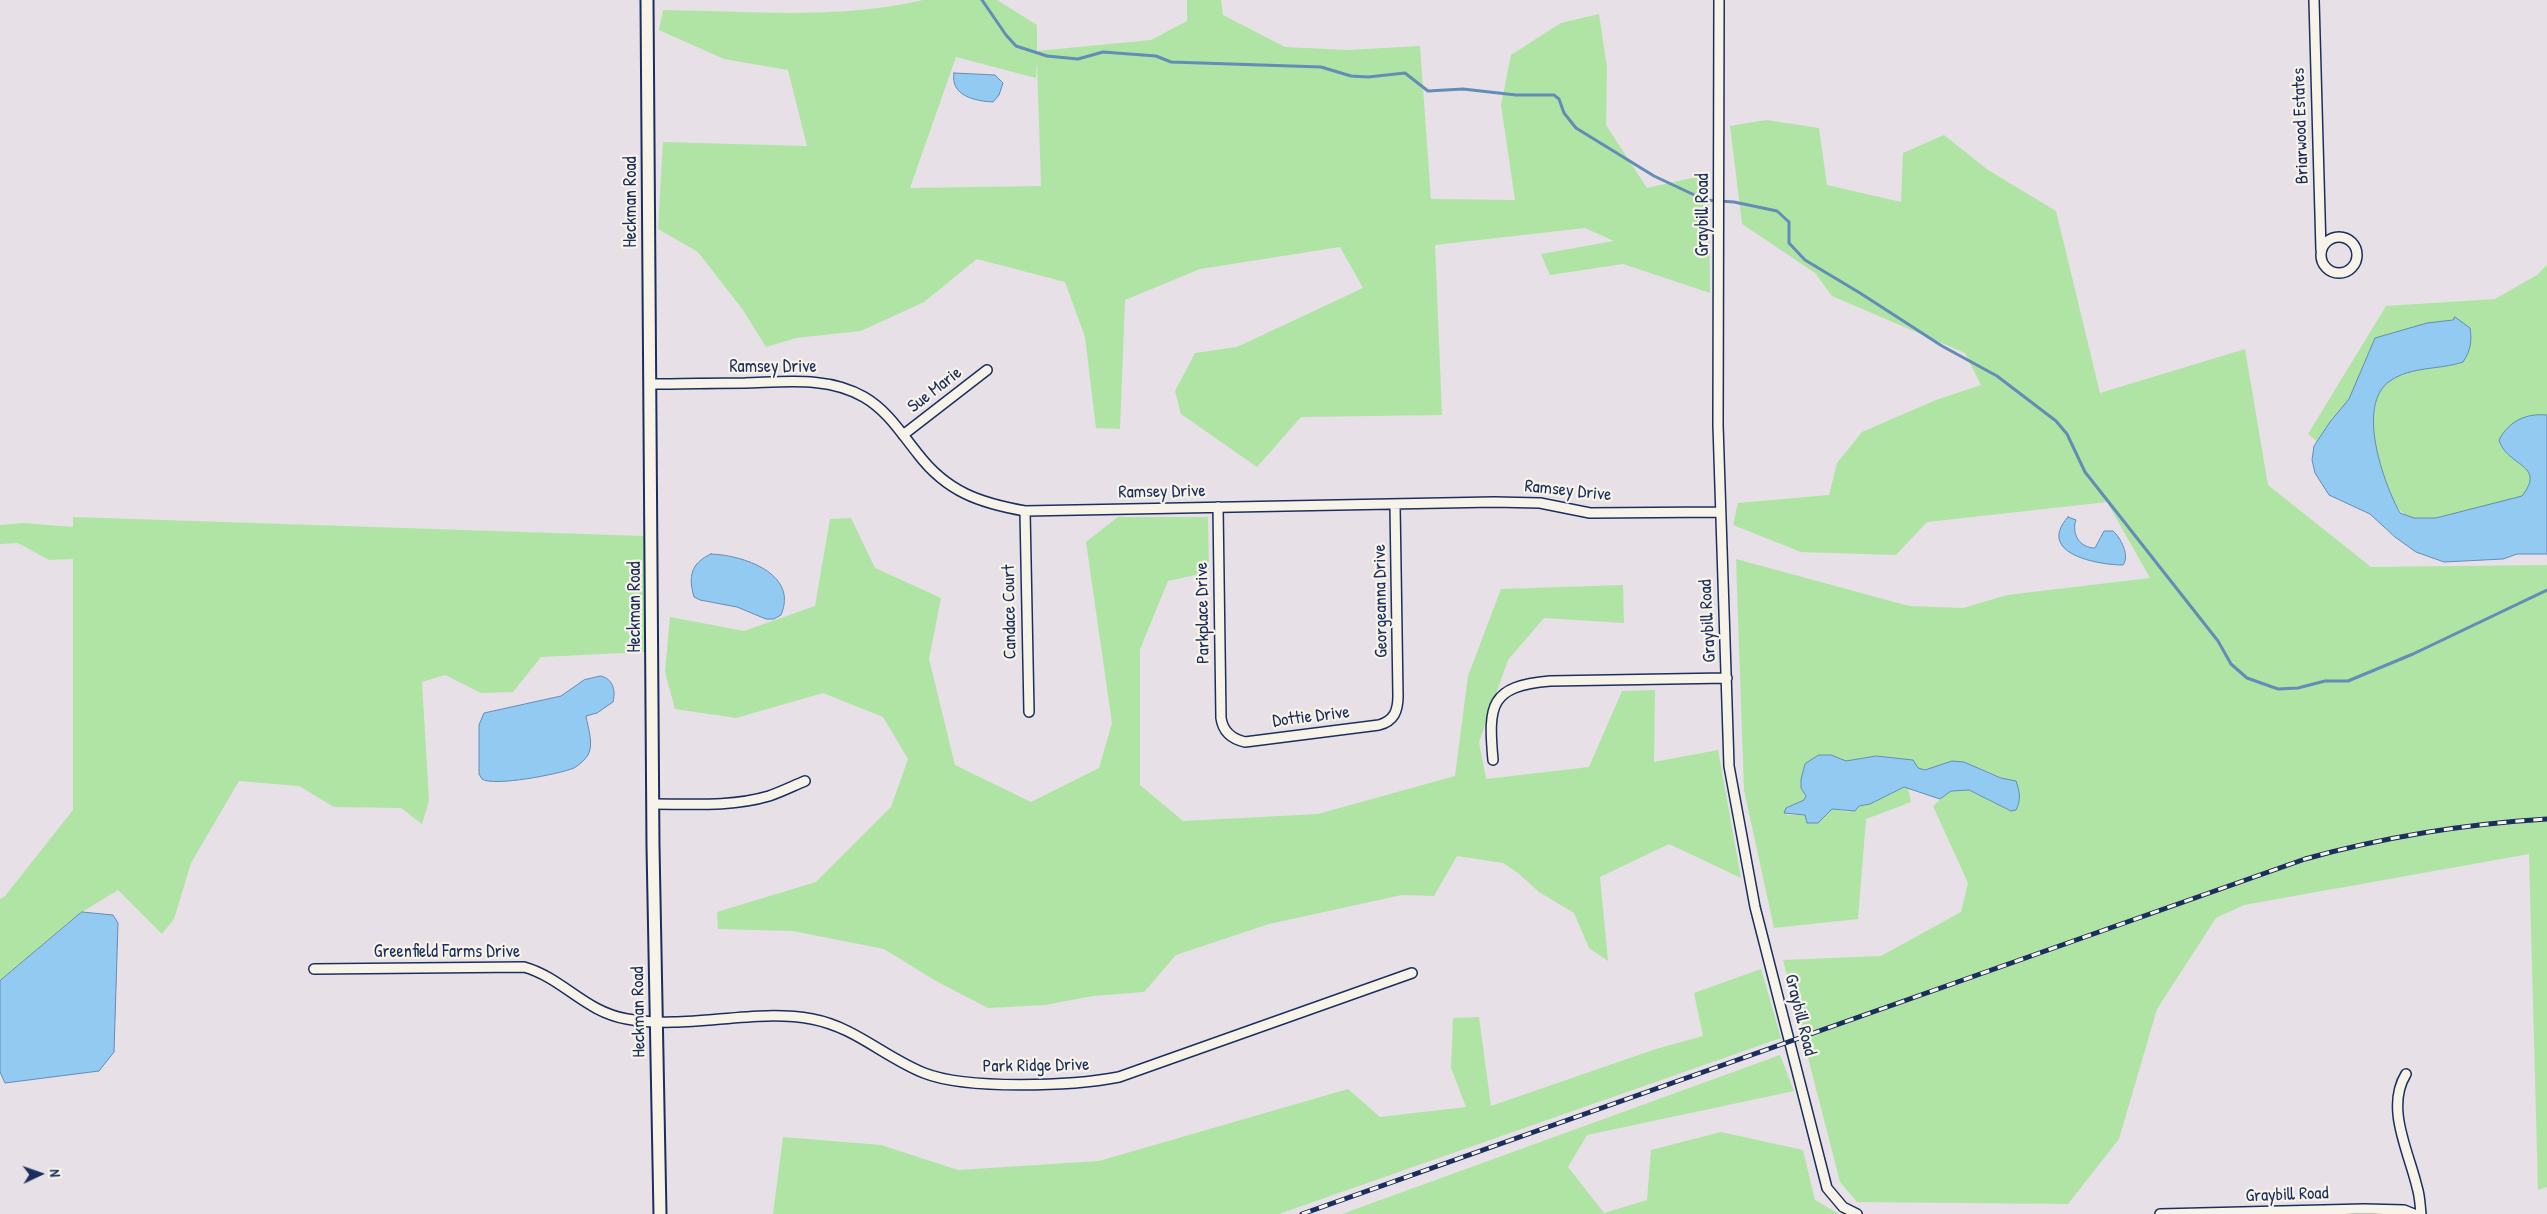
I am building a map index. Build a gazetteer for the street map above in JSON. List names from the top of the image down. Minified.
{"streets":{"street":["Briarwood Estates","Heckman Road","Graybill Road","Ramsey Drive","Sue Marie","Georgeanna Drive","Candace Court","Parkplace Drive","Dottie Drive","Greenfield Farms Drive","Park Ridge Drive"]},"crossings":[["Heckman Road","Ramsey Drive"],["Heckman Road","Greenfield Farms Drive"],["Heckman Road","Park Ridge Drive"],["Graybill Road","Ramsey Drive"],["Ramsey Drive","Sue Marie"],["Ramsey Drive","Georgeanna Drive"],["Ramsey Drive","Candace Court"],["Ramsey Drive","Parkplace Drive"],["Georgeanna Drive","Dottie Drive"],["Parkplace Drive","Dottie Drive"],["Greenfield Farms Drive","Park Ridge Drive"]],"north":"right"}
